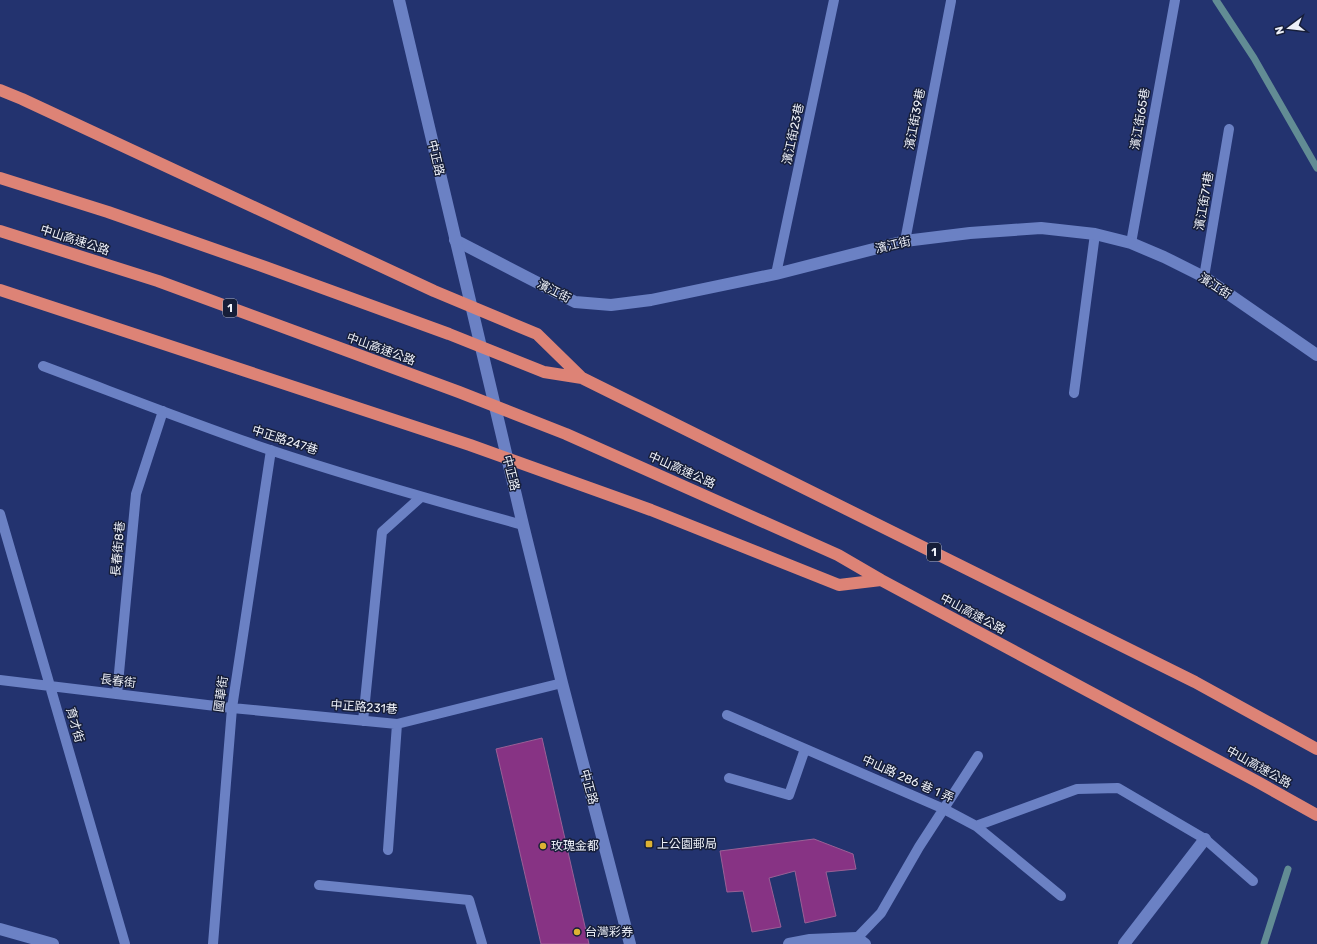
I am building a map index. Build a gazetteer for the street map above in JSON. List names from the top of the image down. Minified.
{"streets":{"highway":["中山高速公路","1"],"street":["中正路","濱江街"],"lane":["濱江街39巷","濱江街65巷","濱江街23巷","濱江街71巷","中正路247巷","長春街8巷","長春街","國華街","中正路231巷","育才街","中山路 286 巷 1 弄"]},"crossings":[["濱江街39巷","濱江街"],["濱江街65巷","濱江街"],["濱江街23巷","濱江街"],["中正路","濱江街"],["中正路","中正路247巷"],["中正路","中正路231巷"],["濱江街71巷","濱江街"],["中正路247巷","長春街8巷"],["中正路247巷","國華街"],["長春街8巷","長春街"],["長春街","國華街"],["長春街","中正路231巷"],["長春街","育才街"],["國華街","中正路231巷"]],"places":{"transit":["上公園郵局"],"other":["玫瑰金都","台灣彩券"]},"north":"left"}
